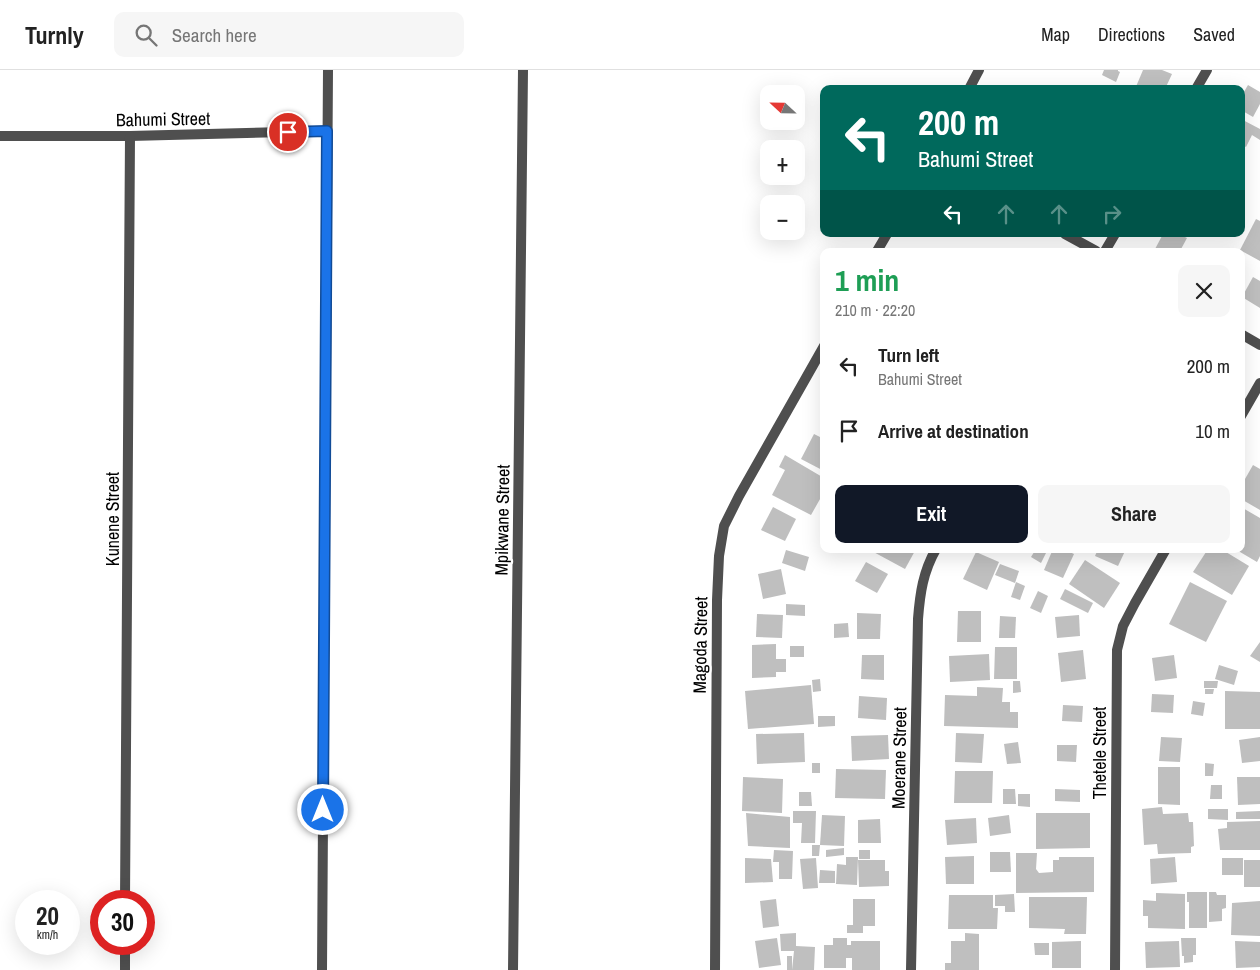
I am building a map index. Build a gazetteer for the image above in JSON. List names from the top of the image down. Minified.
{"streets":{"street":["Bahumi Street","Kunene Street","Mpikwane Street","Magoda Street","Thetele Street","Moerane Street"]},"crossings":[["Bahumi Street","Kunene Street"]],"north":"left","page":{"header":"Turnly","search":"Search here","nav":["Map","Directions","Saved"],"map_buttons":["+","−"],"turn":["200 m","Bahumi Street"],"heading":["1 min","210 m · 22:20"],"list":[{"name":"Turn left","note":"Bahumi Street","value":"200 m"},{"name":"Arrive at destination","value":"10 m"}],"buttons":["Exit","Share"],"speed":"20 km/h","limit":"30"}}
